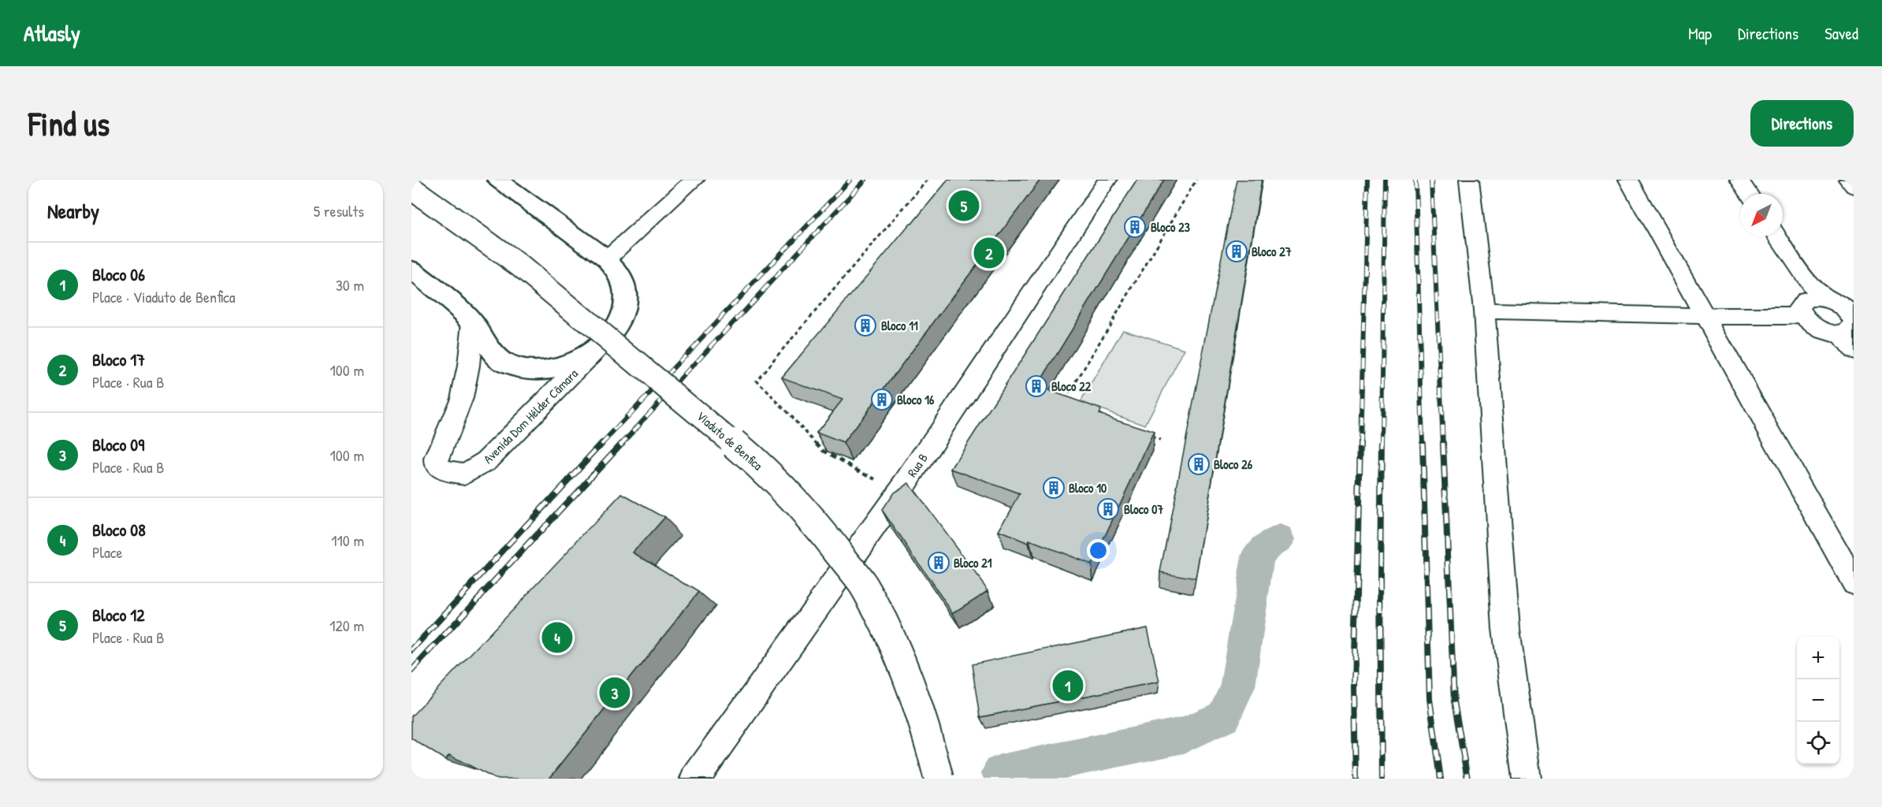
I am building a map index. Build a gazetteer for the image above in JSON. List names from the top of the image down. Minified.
{"streets":{"main road":["Viaduto de Benfica"],"street":["Avenida Dom Hélder Câmara","Rua B"]},"places":{"building":["Bloco 23","Bloco 27","Bloco 11","Bloco 22","Bloco 16","Bloco 26","Bloco 10","Bloco 07","Bloco 21"]},"north":"bottom left","page":{"header":"Atlasly","nav":["Map","Directions","Saved"],"buttons":"Directions","title":"Find us","heading":["Nearby","5 results"],"pins":["5","2","4","1","3"],"list":[{"mark":"1","name":"Bloco 06","note":"Place · Viaduto de Benfica","value":"30 m"},{"mark":"2","name":"Bloco 17","note":"Place · Rua B","value":"100 m"},{"mark":"3","name":"Bloco 09","note":"Place · Rua B","value":"100 m"},{"mark":"4","name":"Bloco 08","note":"Place","value":"110 m"},{"mark":"5","name":"Bloco 12","note":"Place · Rua B","value":"120 m"}],"map_buttons":["+","−"]}}
